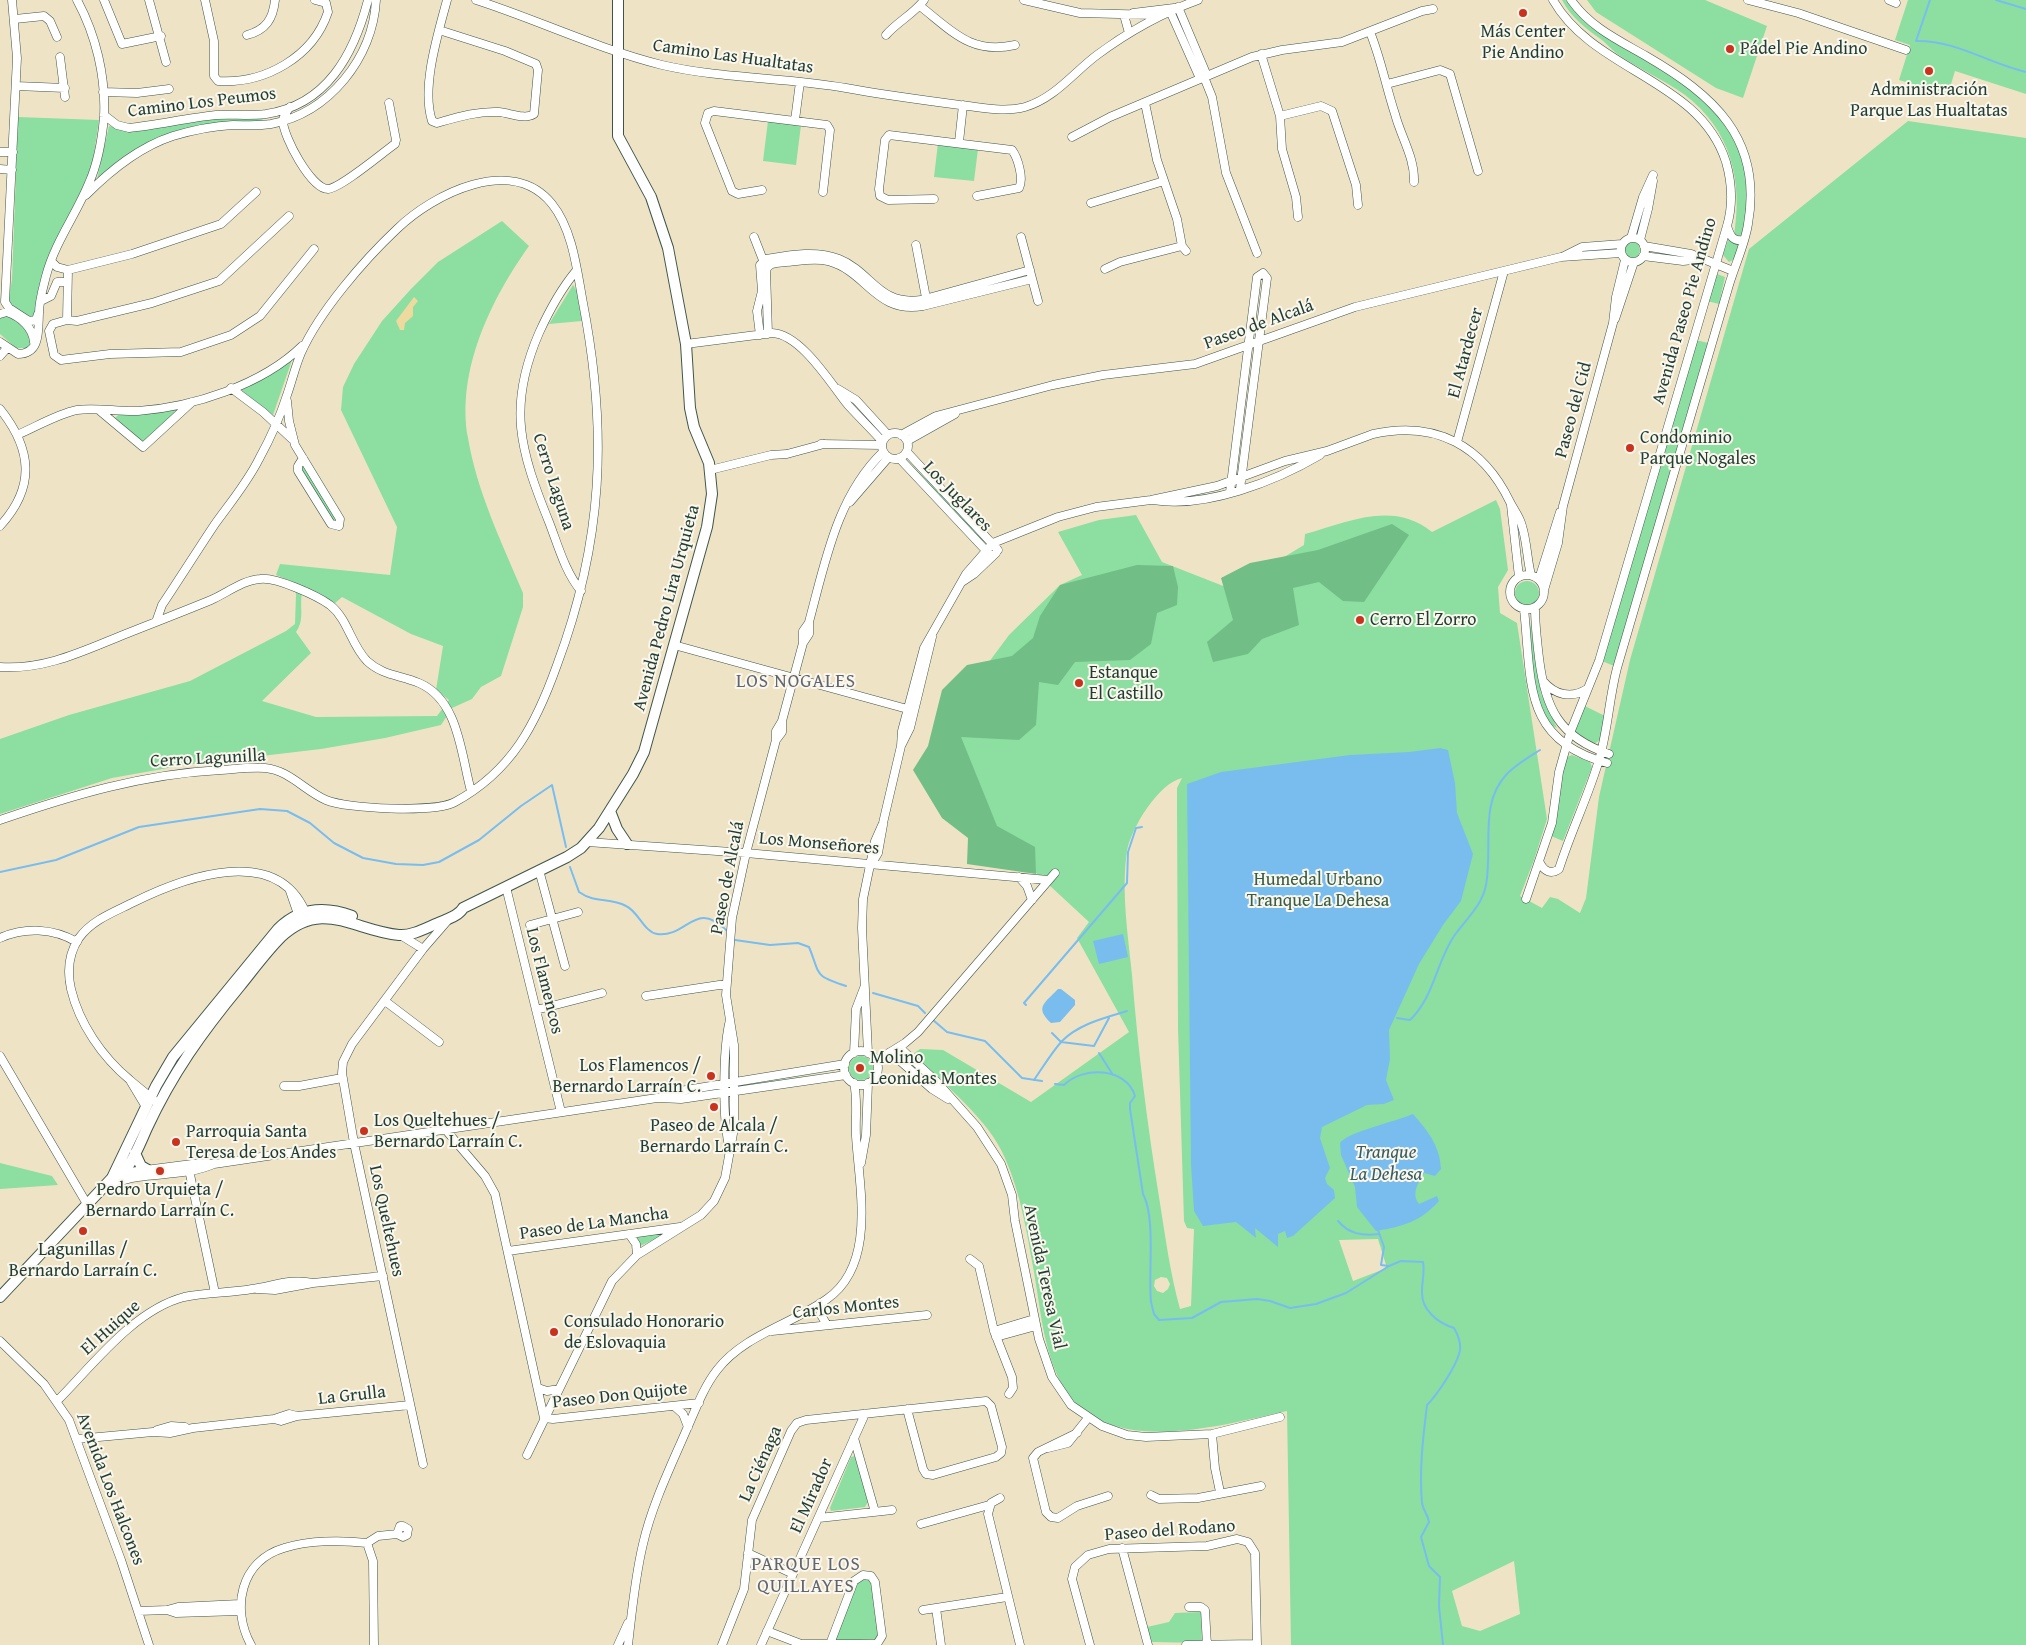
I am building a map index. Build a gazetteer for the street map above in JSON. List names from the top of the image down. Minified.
{"streets":{"main road":["Avenida Pedro Lira Urquieta"],"street":["Camino Las Hualtatas","Camino Los Peumos","Avenida Paseo Pie Andino","Paseo de Alcalá","El Atardecer","Paseo del Cid","Cerro Laguna","Los Juglares","Cerro Lagunilla","Los Monseñores","Los Flamencos","Los Queltehues","Paseo de La Mancha","Avenida Teresa Vial","Carlos Montes","El Huique","La Grulla","Paseo Don Quijote","La Ciénaga","Avenida Los Halcones","El Mirador","Paseo del Rodano"]},"crossings":[["Camino Las Hualtatas","Avenida Pedro Lira Urquieta"],["Paseo de Alcalá","El Atardecer"],["Paseo de Alcalá","Paseo del Cid"],["Paseo de Alcalá","Los Monseñores"],["Paseo de Alcalá","Paseo de La Mancha"],["Paseo de Alcalá","Paseo Don Quijote"],["Cerro Laguna","Cerro Lagunilla"],["Avenida Pedro Lira Urquieta","Los Monseñores"],["Avenida Pedro Lira Urquieta","Los Flamencos"],["Avenida Pedro Lira Urquieta","Los Queltehues"],["Los Queltehues","El Huique"],["Los Queltehues","La Grulla"],["El Huique","Avenida Los Halcones"],["La Grulla","Avenida Los Halcones"],["La Ciénaga","El Mirador"]],"districts":["LOS NOGALES","PARQUE LOS QUILLAYES"],"water":["Tranque La Dehesa"],"parks":["Humedal Urbano Tranque La Dehesa"],"places":["Más Center Pie Andino","Pádel Pie Andino","Administración Parque Las Hualtatas","Condominio Parque Nogales","Cerro El Zorro","Estanque El Castillo","Molino Leonidas Montes","Los Flamencos / Bernardo Larraín C.","Paseo de Alcala / Bernardo Larraín C.","Los Queltehues / Bernardo Larraín C.","Parroquia Santa Teresa de Los Andes","Pedro Urquieta / Bernardo Larraín C.","Lagunillas / Bernardo Larraín C.","Consulado Honorario de Eslovaquia"]}
